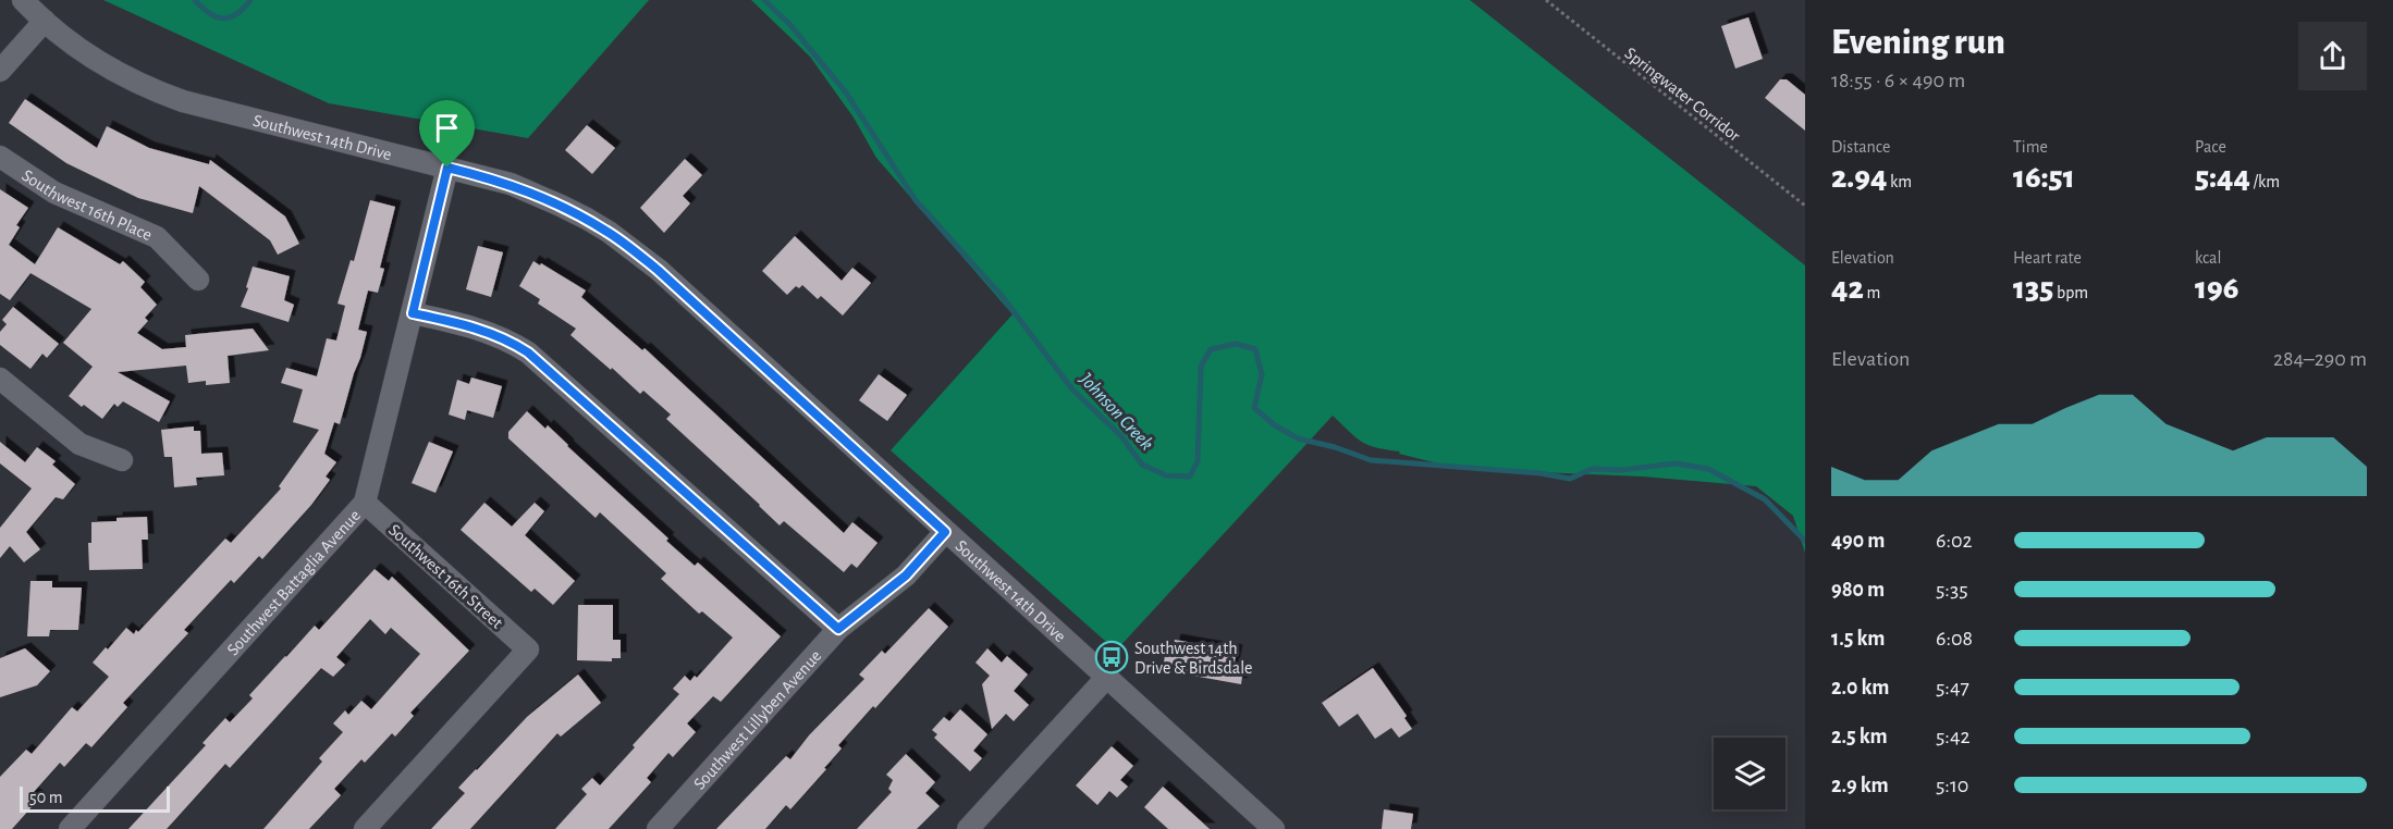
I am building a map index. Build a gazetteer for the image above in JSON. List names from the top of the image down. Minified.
{"streets":{"street":["Southwest 14th Drive","Southwest 16th Place","Southwest 16th Street","Southwest Battaglia Avenue","Southwest Lillyben Avenue"],"path":["Springwater Corridor"]},"crossings":[["Southwest 14th Drive","Southwest Battaglia Avenue"],["Southwest 14th Drive","Southwest Lillyben Avenue"],["Southwest 16th Street","Southwest Battaglia Avenue"]],"water":["Johnson Creek"],"places":{"bus stop":["Southwest 14th Drive & Birdsdale"]},"scale_bar":"50 m","page":{"heading":["Evening run","18:55 · 6 × 490 m"],"stats":[["Distance","2.94 km"],["Time","16:51"],["Pace","5:44 /km"],["Elevation","42 m"],["Heart rate","135 bpm"],["kcal","196"]],"chart":["Elevation","284–290 m"],"list":[{"name":"490 m","note":"6:02"},{"name":"980 m","note":"5:35"},{"name":"1.5 km","note":"6:08"},{"name":"2.0 km","note":"5:47"},{"name":"2.5 km","note":"5:42"},{"name":"2.9 km","note":"5:10"}],"scale":"50 m"}}
